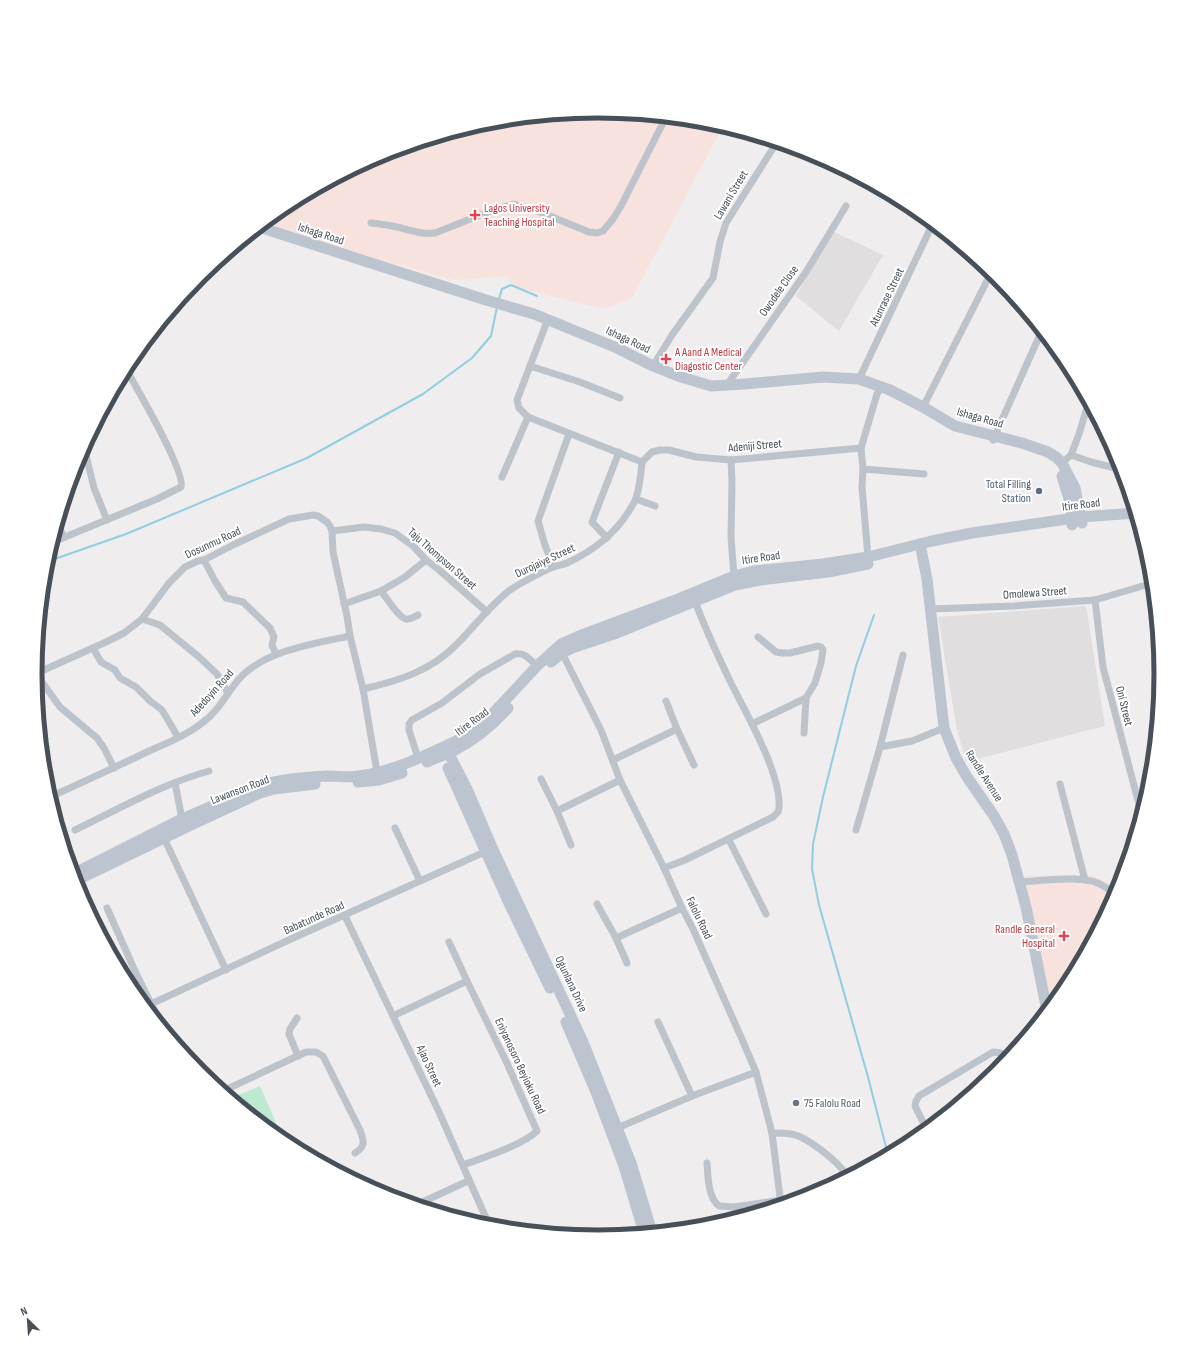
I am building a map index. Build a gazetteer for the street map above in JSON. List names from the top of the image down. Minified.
{"streets":{"main road":["Ishaga Road","Itire Road","Randle Avenue","Lawanson Road","Ogunlana Drive"],"street":["Lawani Street","Owodele Close","Atunrase Street","Adeniji Street","Dosunmu Road","Taju Thompson Street","Durojaiye Street","Omolewa Street","Adedoyin Road","Oni Street","Babatunde Road","Falolu Road","Ajao Street","Eniyanosoro Beyioku Road"]},"crossings":[["Lawani Street","Ishaga Road"],["Ishaga Road","Owodele Close"],["Ishaga Road","Atunrase Street"],["Ishaga Road","Itire Road"],["Adeniji Street","Durojaiye Street"],["Itire Road","Randle Avenue"],["Itire Road","Lawanson Road"],["Itire Road","Falolu Road"],["Itire Road","Ogunlana Drive"],["Dosunmu Road","Taju Thompson Street"],["Taju Thompson Street","Durojaiye Street"],["Omolewa Street","Oni Street"],["Omolewa Street","Randle Avenue"],["Lawanson Road","Ogunlana Drive"],["Babatunde Road","Ogunlana Drive"],["Babatunde Road","Ajao Street"],["Ajao Street","Eniyanosoro Beyioku Road"]],"places":{"health":["Lagos University Teaching Hospital","A Aand A Medical Diagostic Center","Randle General Hospital"],"other":["Total Filling Station","75 Falolu Road"]},"north":"top left"}
